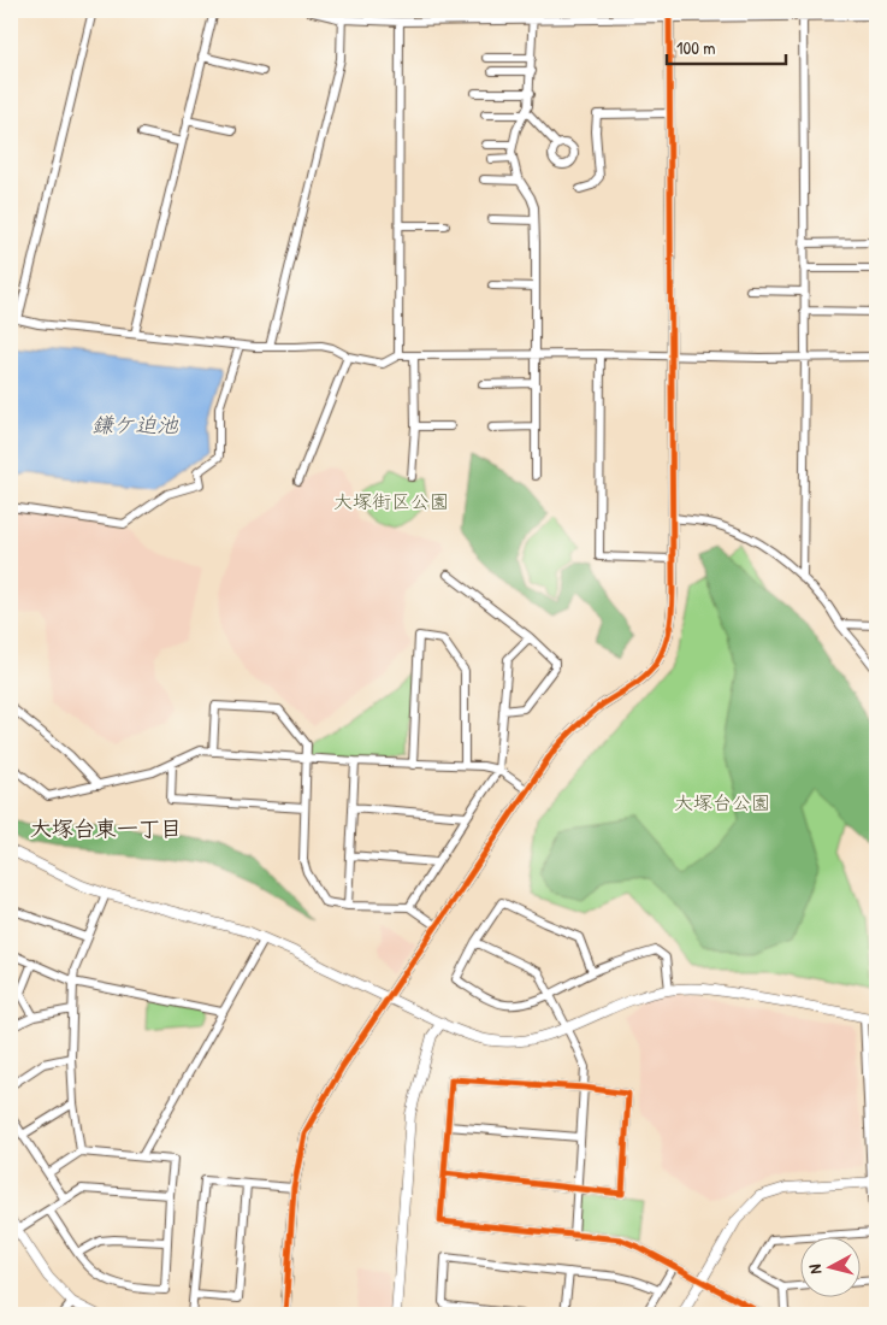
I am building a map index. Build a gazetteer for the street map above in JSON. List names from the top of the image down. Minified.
{"districts":["大塚台東一丁目"],"water":["鎌ケ迫池"],"parks":["大塚街区公園","大塚台公園"],"scale_bar":"100 m","north":"left"}
